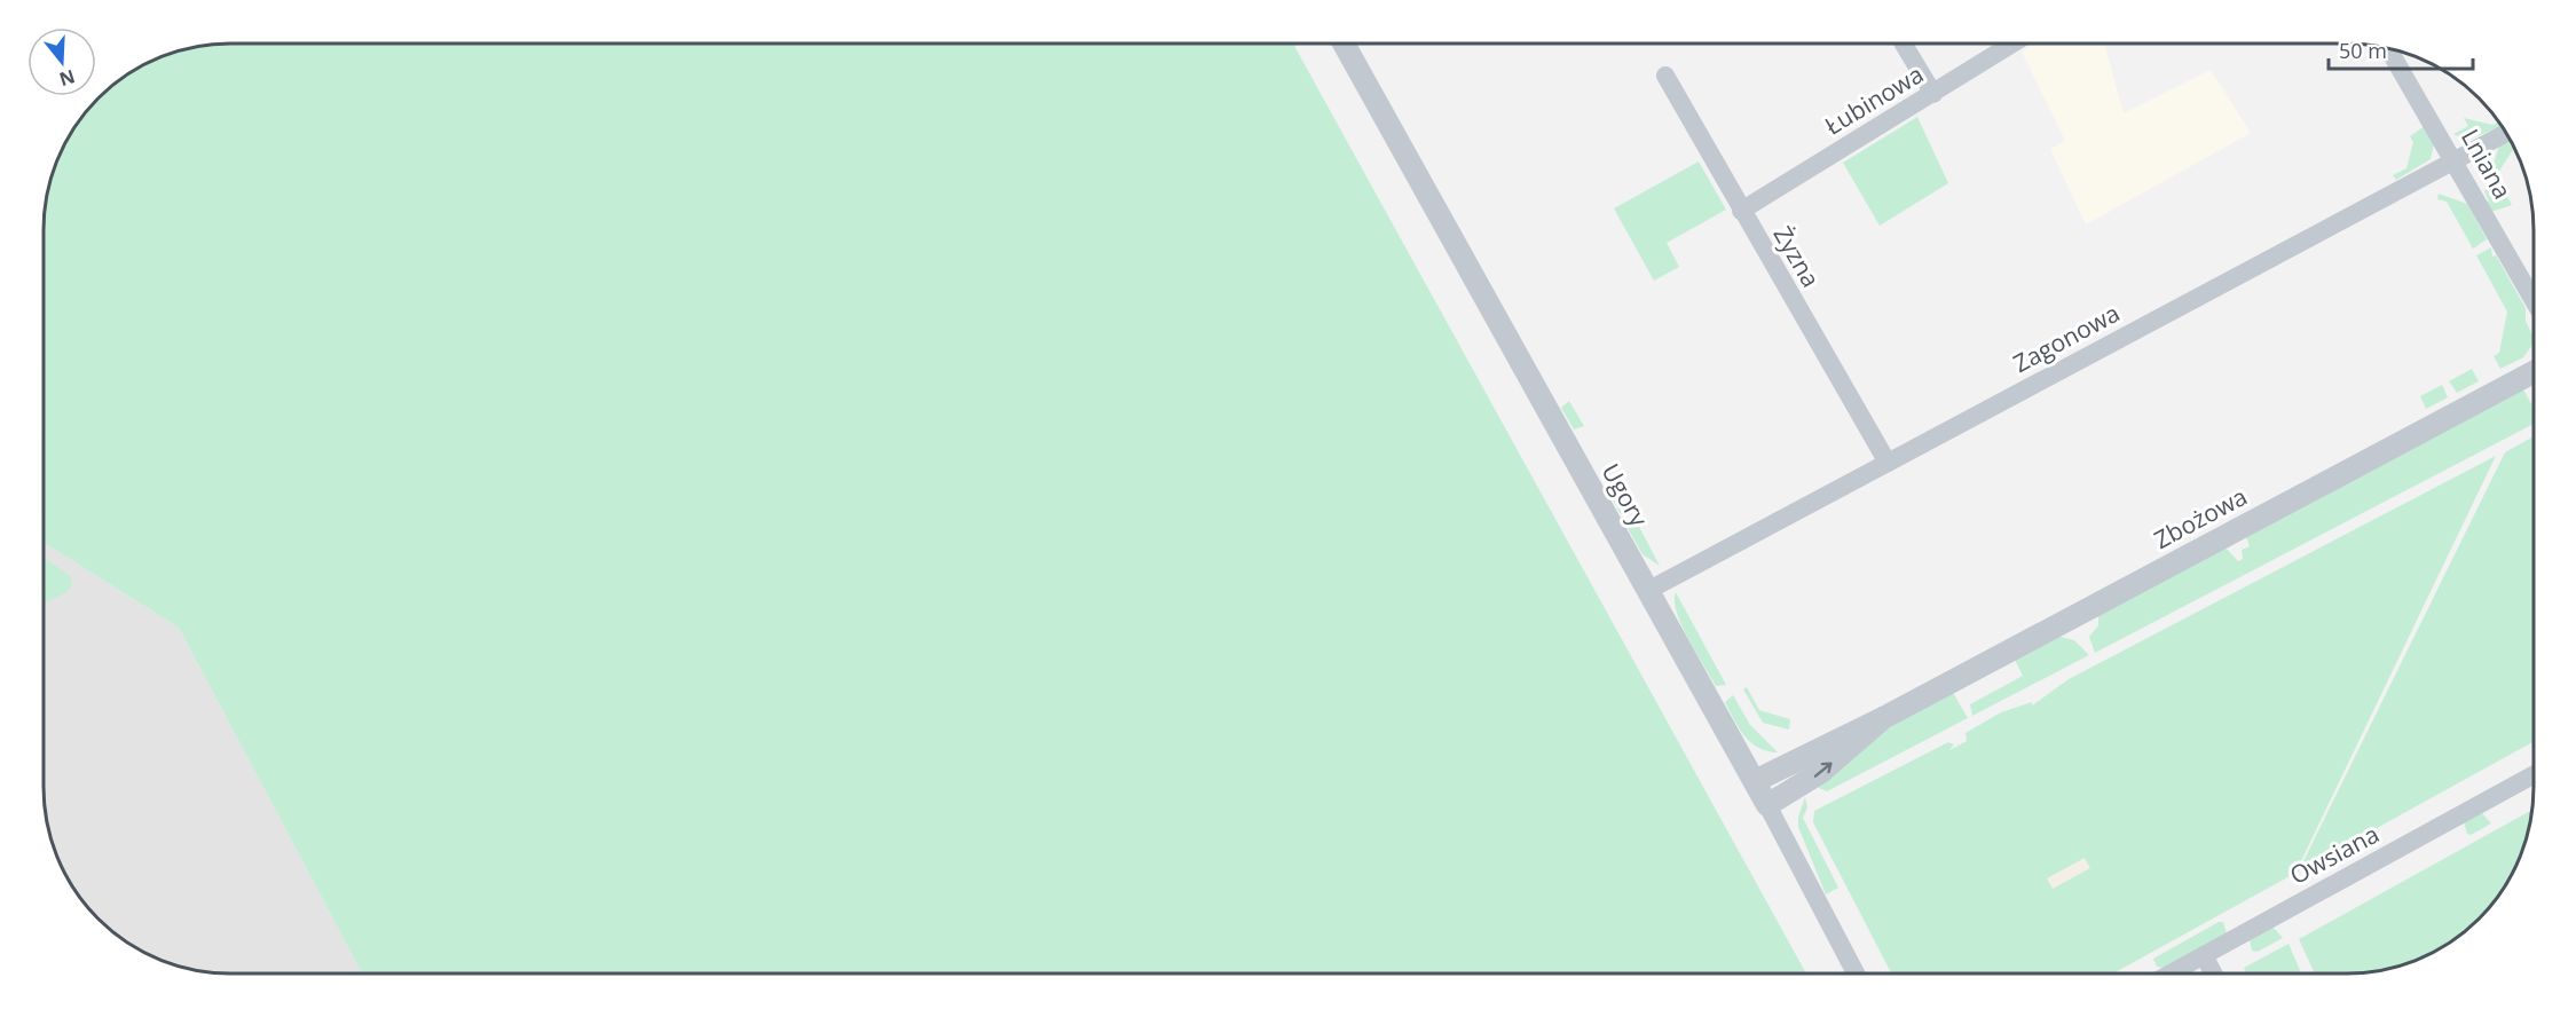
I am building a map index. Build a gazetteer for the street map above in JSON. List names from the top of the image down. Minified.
{"streets":{"street":["Łubinowa","Lniana","Żyzna","Zagonowa","Ugory","Zbożowa","Owsiana"]},"crossings":[["Łubinowa","Żyzna"],["Lniana","Zagonowa"],["Żyzna","Zagonowa"],["Zagonowa","Ugory"],["Ugory","Zbożowa"]],"scale_bar":"50 m","north":"bottom"}
